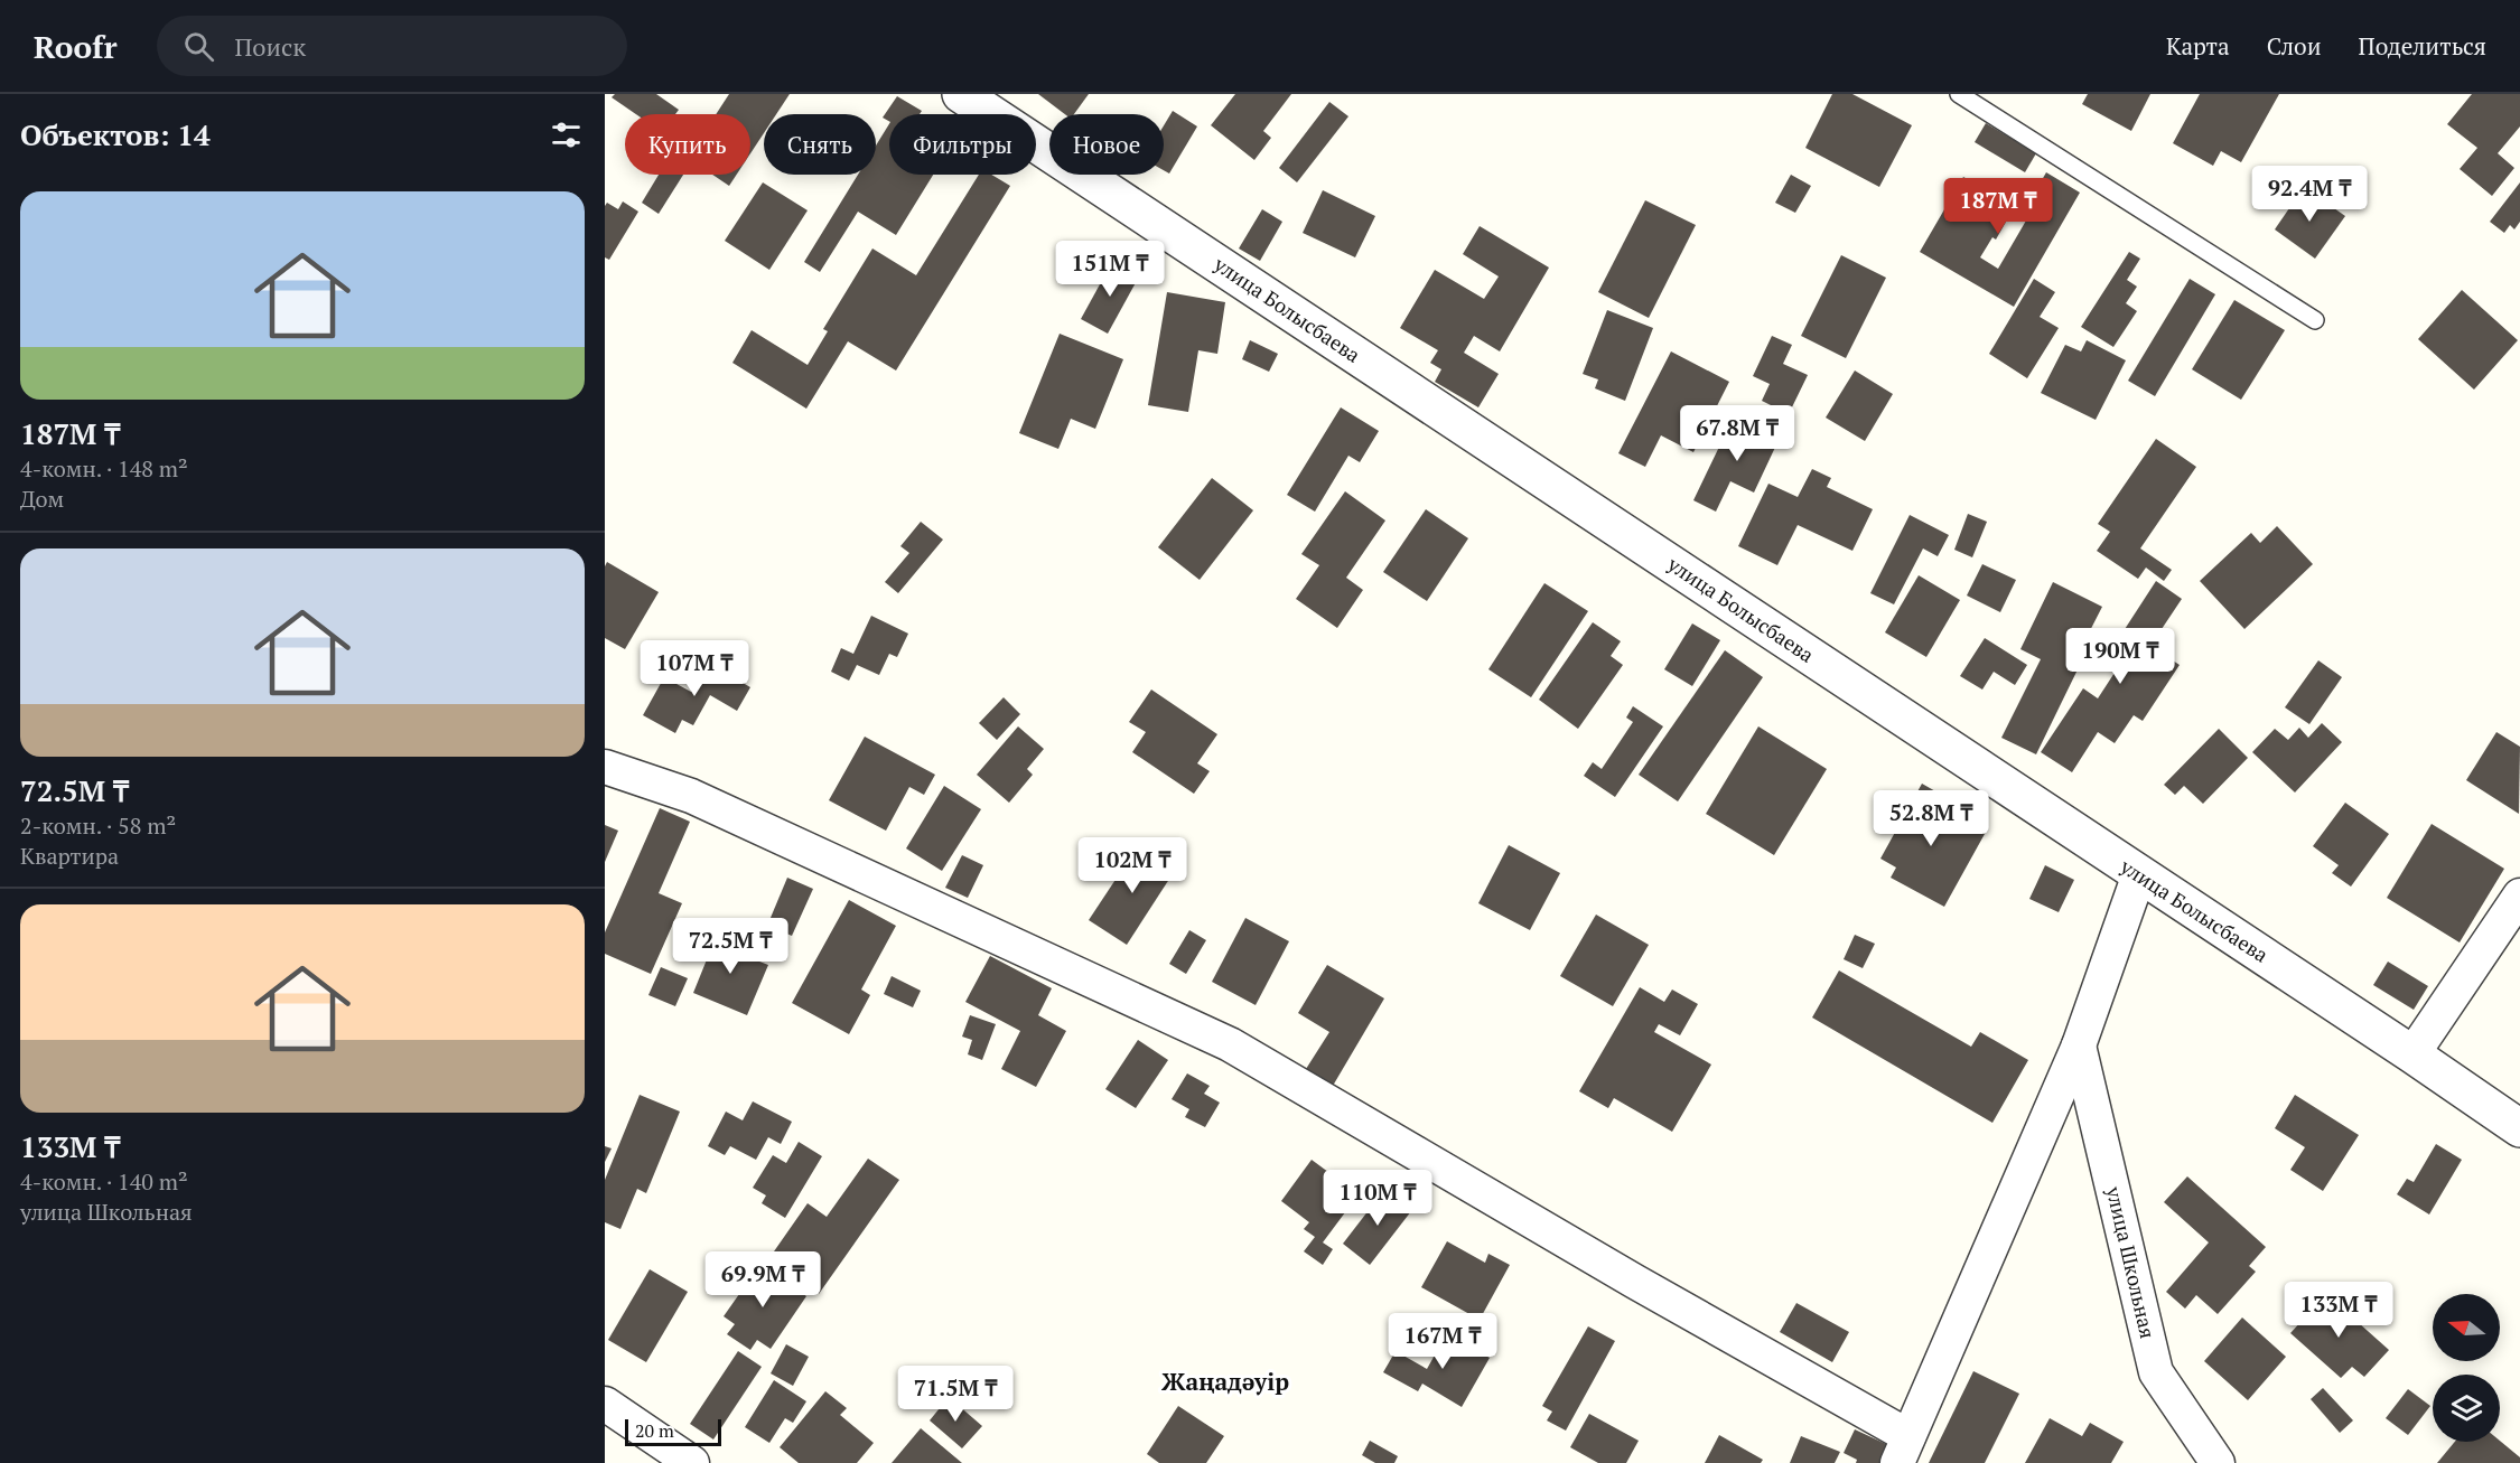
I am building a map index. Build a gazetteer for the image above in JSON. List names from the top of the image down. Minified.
{"streets":{"street":["улица Болысбаева","улица Школьная"]},"districts":["Жаңадәуір"],"scale_bar":"20 m","north":"left","page":{"header":"Roofr","search":"Поиск","nav":["Карта","Слои","Поделиться"],"heading":"Объектов: 14","chip":["Купить","Снять","Фильтры","Новое"],"price":["92.4M ₸","187M ₸","151M ₸","67.8M ₸","190M ₸","107M ₸","52.8M ₸","102M ₸","72.5M ₸","110M ₸","69.9M ₸","133M ₸","167M ₸","71.5M ₸"],"list":[{"name":"187M ₸","note":"4-комн. · 148 m² · Дом"},{"name":"72.5M ₸","note":"2-комн. · 58 m² · Квартира"},{"name":"133M ₸","note":"4-комн. · 140 m² · улица Школьная"}],"scale":"20 m"}}
